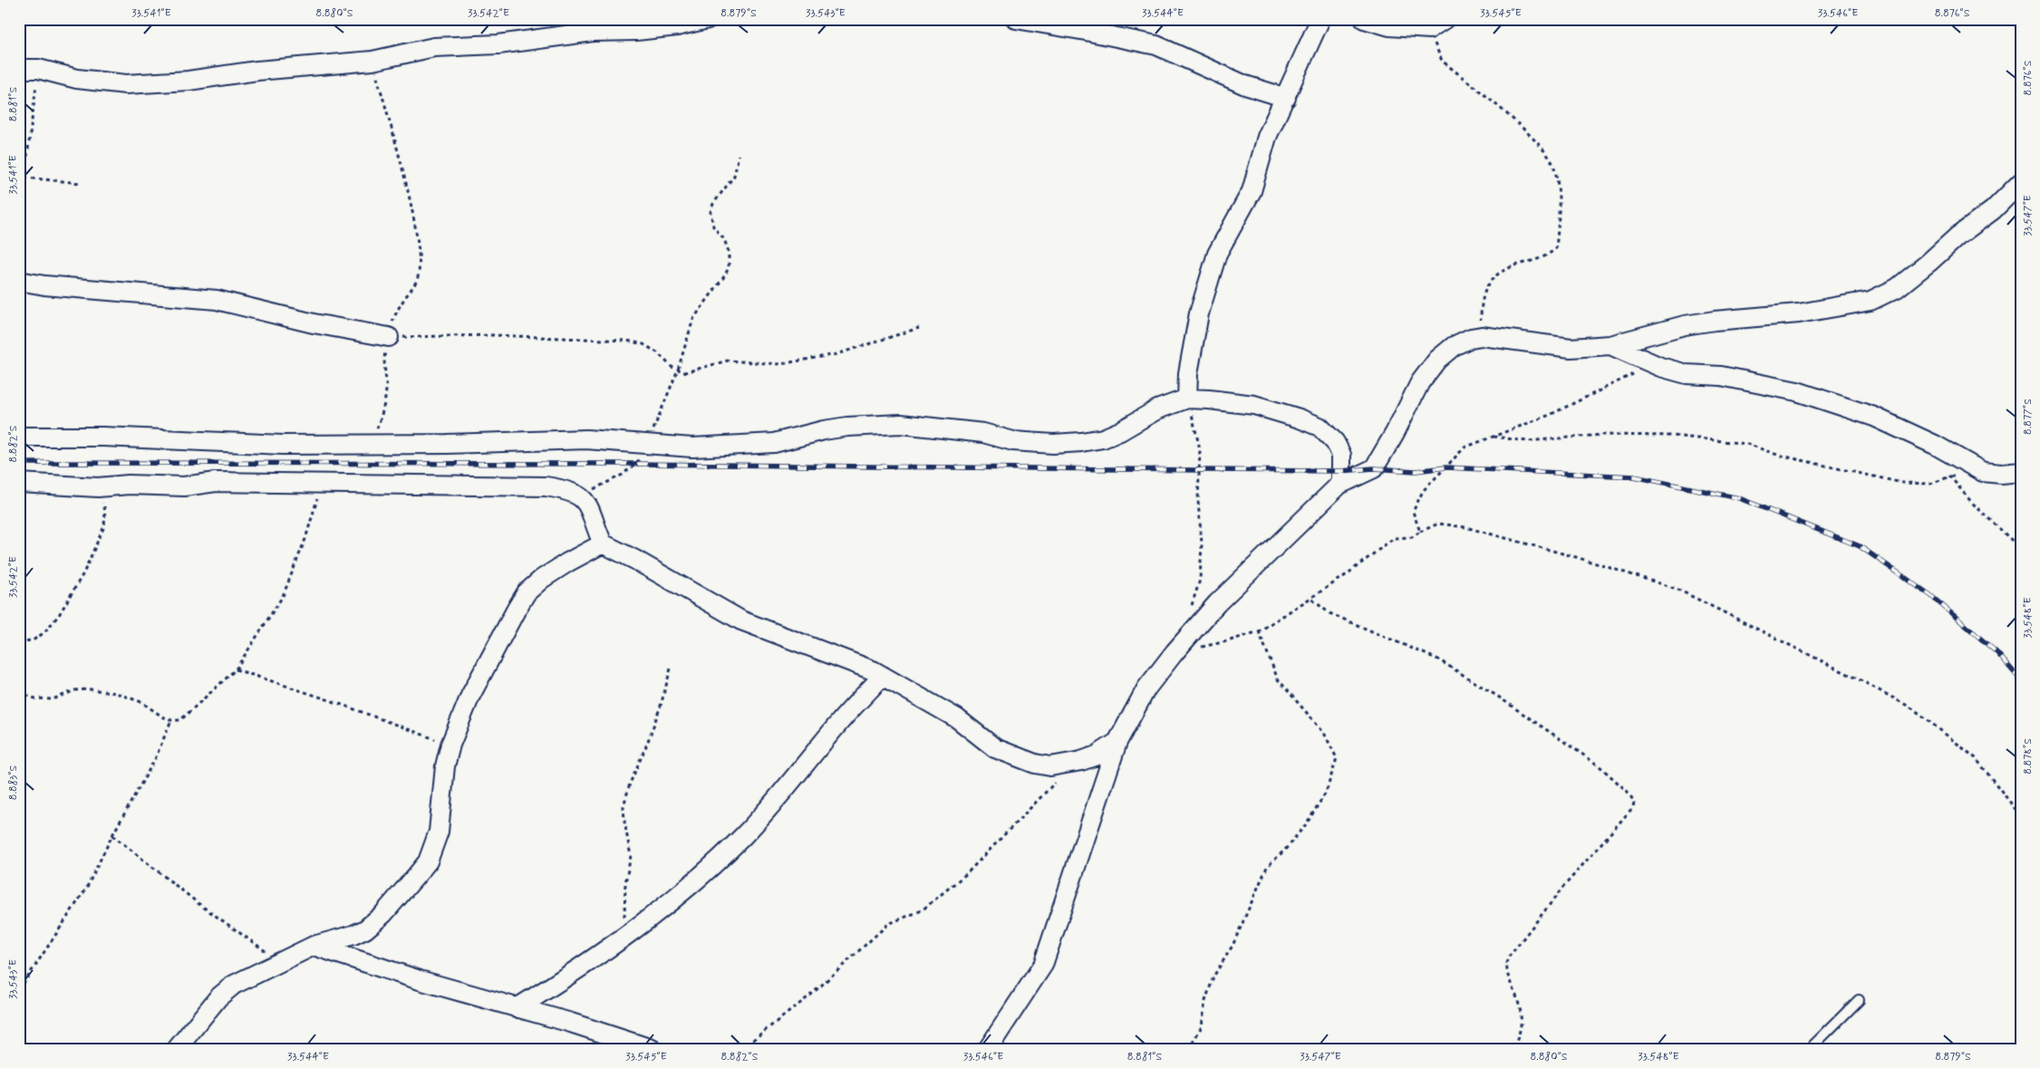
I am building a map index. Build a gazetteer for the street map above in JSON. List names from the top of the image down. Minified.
{"coordinates":["33.541°E","8.880°S","33.542°E","8.879°S","33.543°E","33.544°E","33.545°E","33.546°E","8.876°S","8.881°S","33.547°E","8.877°S","8.882°S","33.548°E","8.878°S","8.883°S"]}
